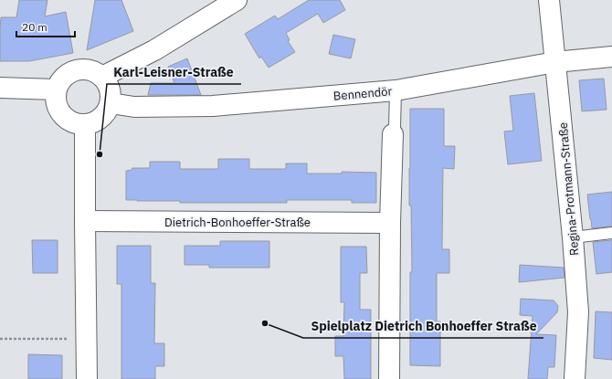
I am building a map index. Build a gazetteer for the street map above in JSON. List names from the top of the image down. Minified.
{"streets":{"street":["Bennendör","Regina-Protmann-Straße","Dietrich-Bonhoeffer-Straße"]},"crossings":[["Bennendör","Regina-Protmann-Straße"]],"places":["Karl-Leisner-Straße","Spielplatz Dietrich Bonhoeffer Straße"],"scale_bar":"20 m"}
